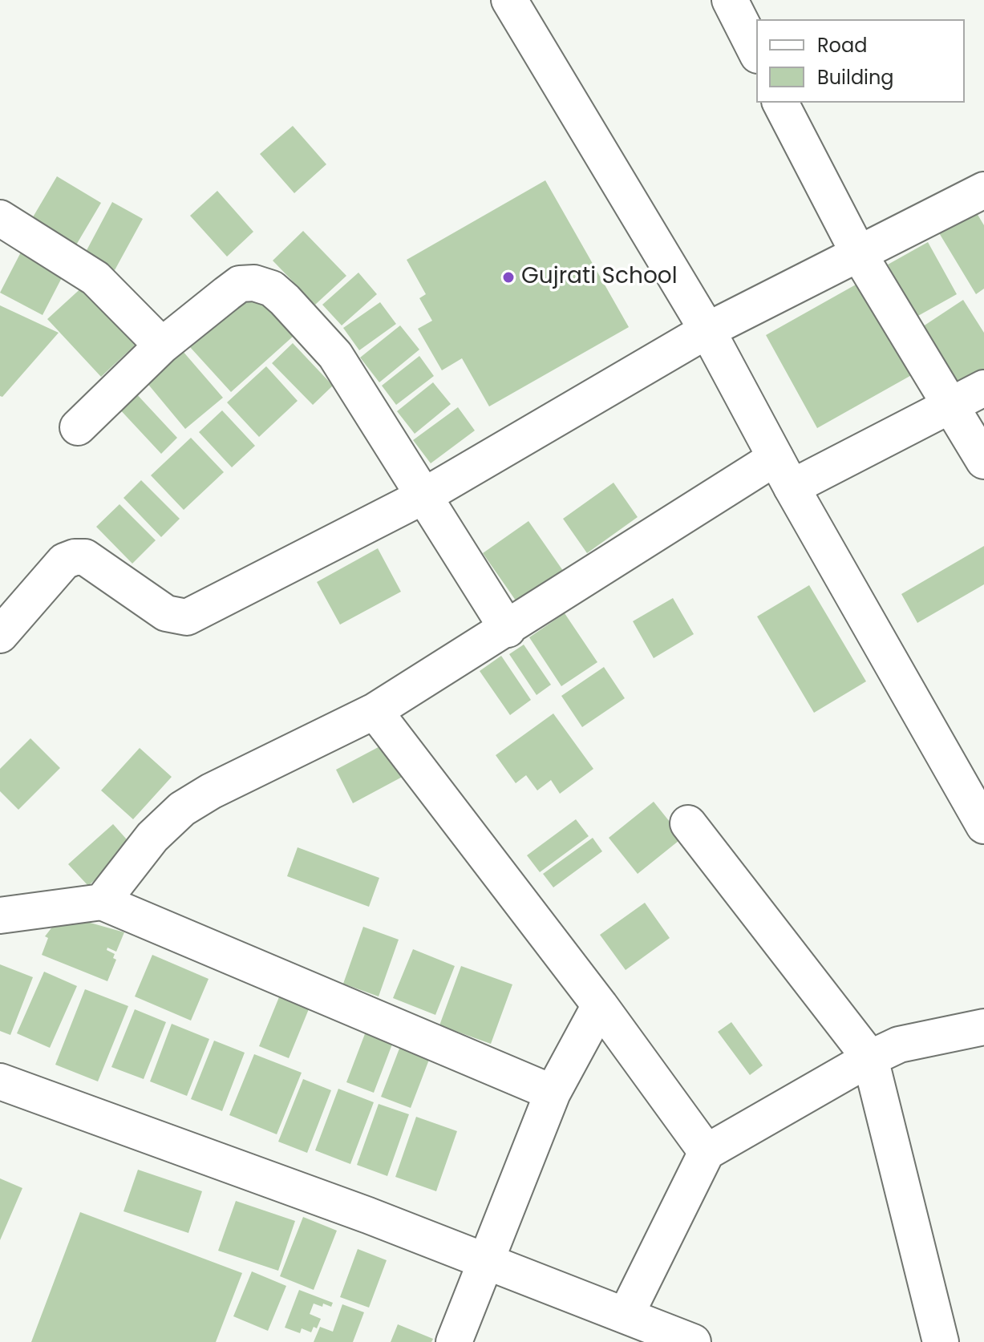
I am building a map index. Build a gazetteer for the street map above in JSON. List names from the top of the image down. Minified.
{"places":["Gujrati School"],"legend":["Road","Building"]}
